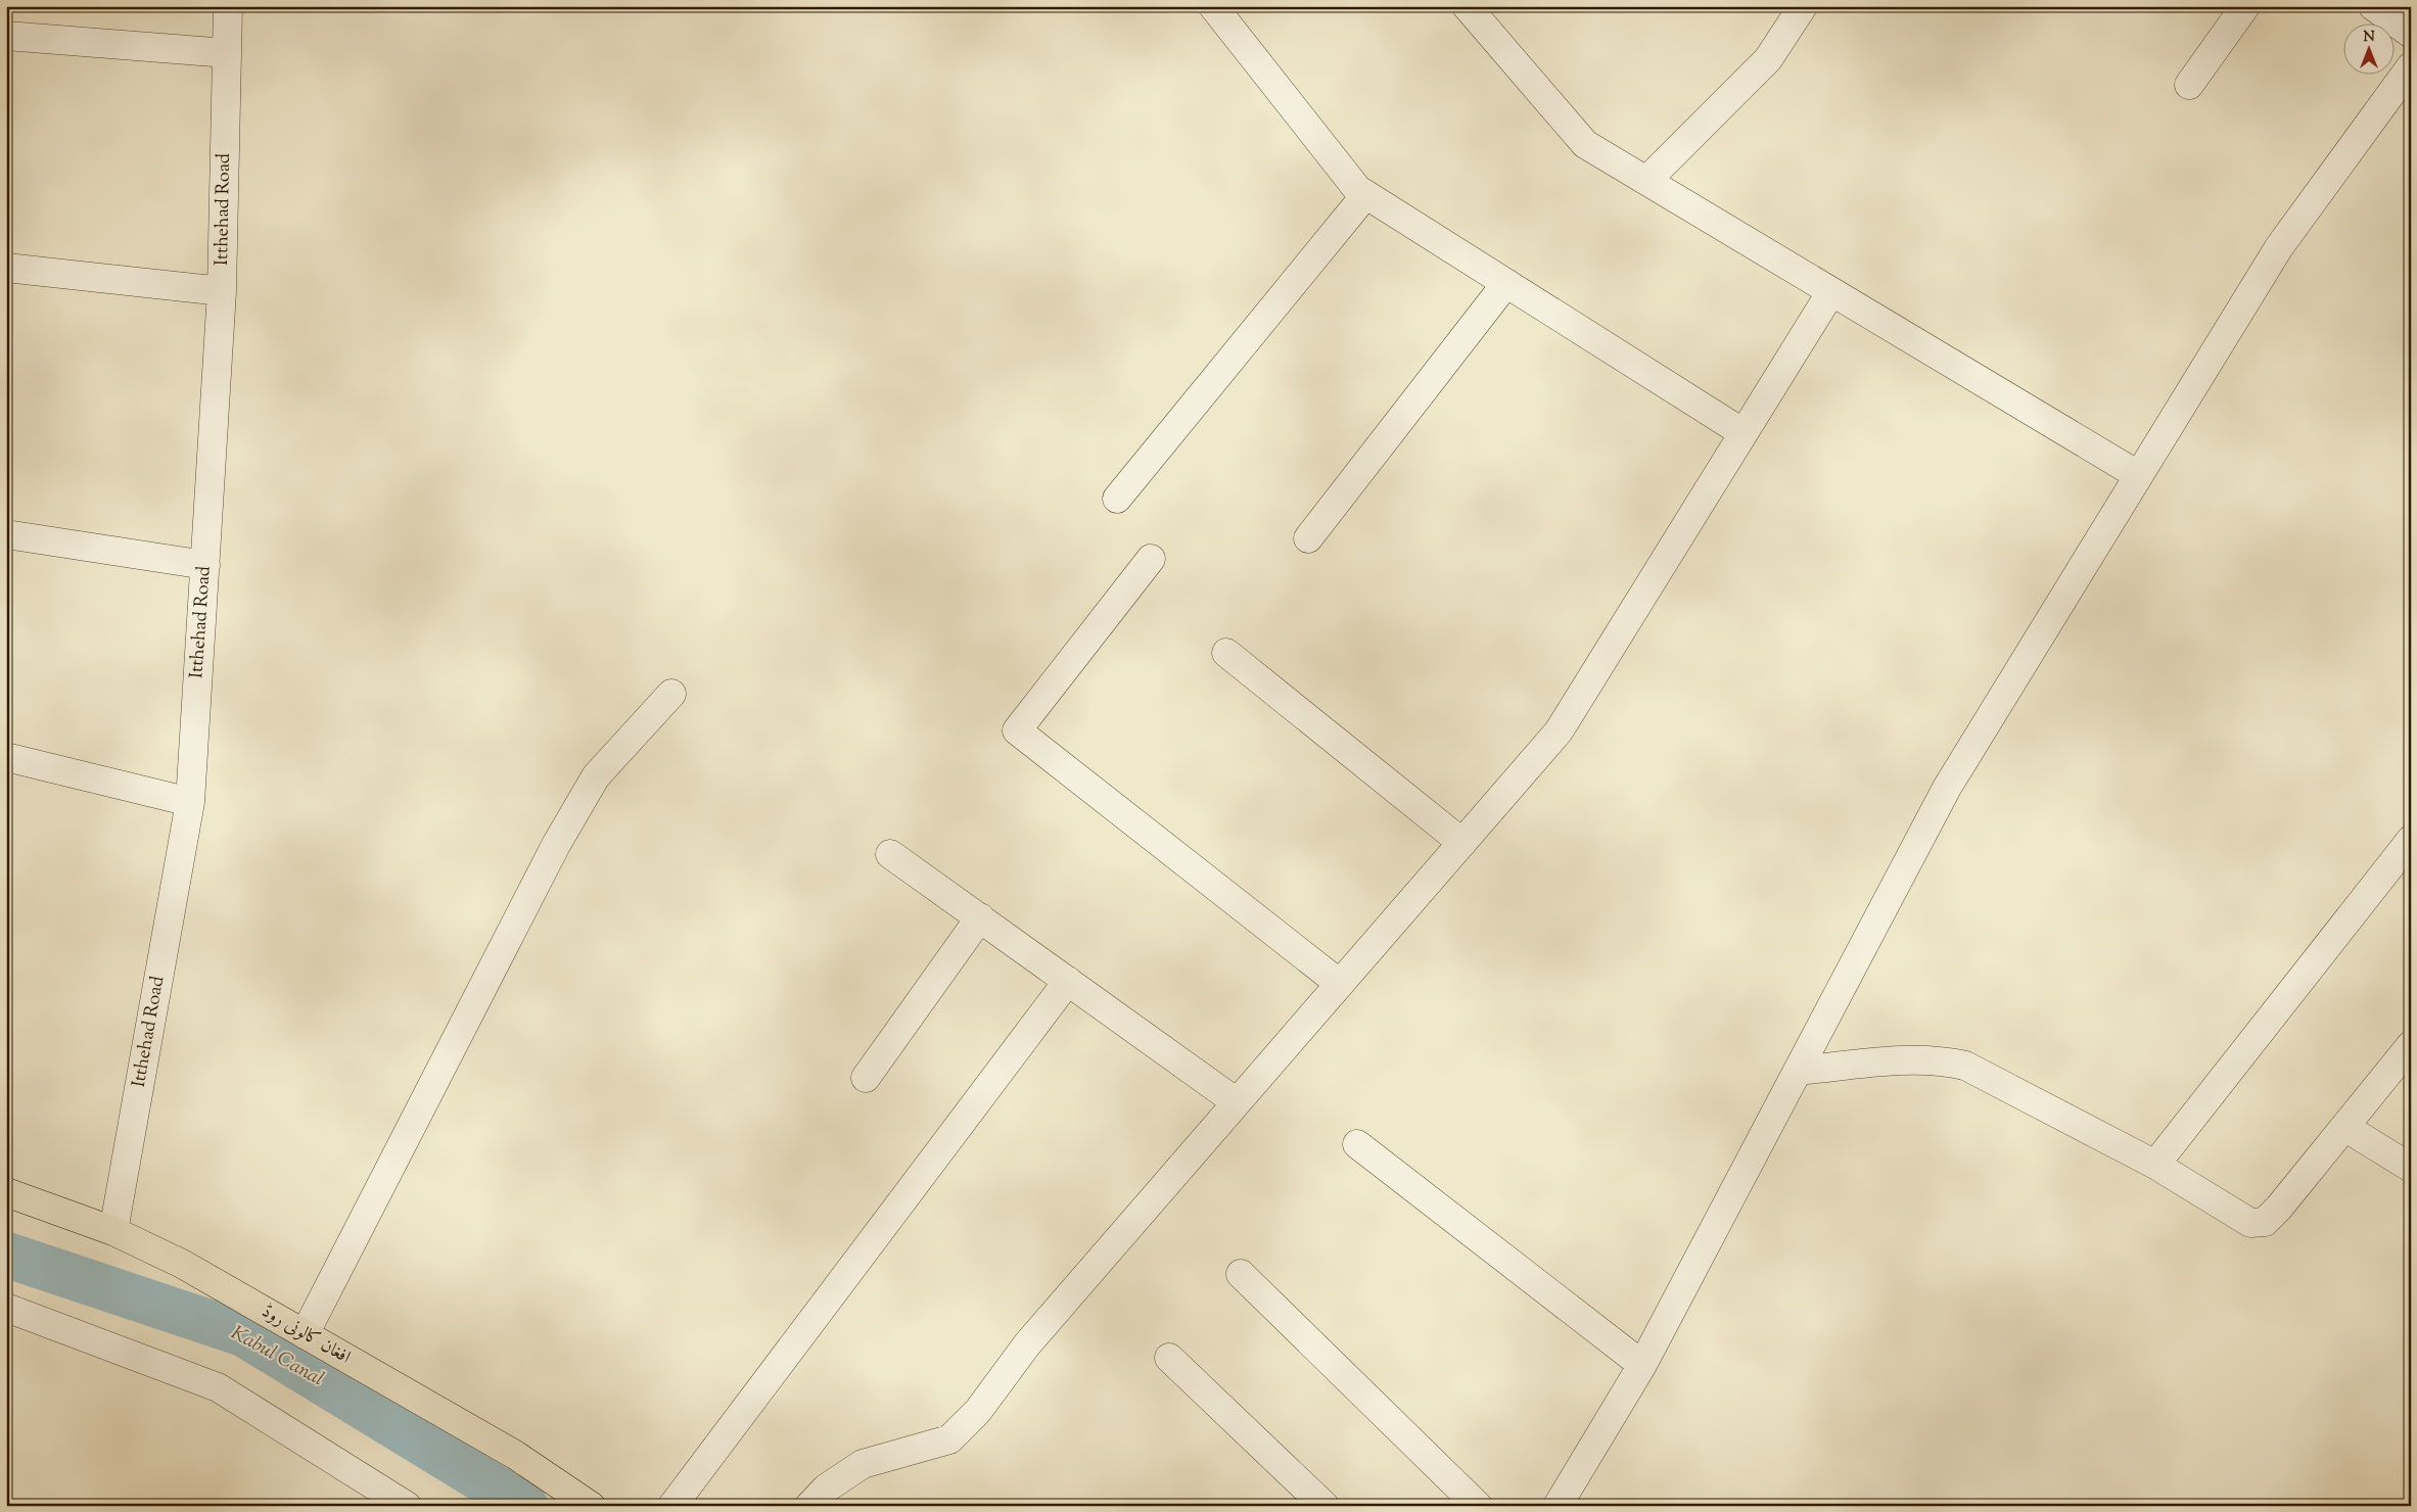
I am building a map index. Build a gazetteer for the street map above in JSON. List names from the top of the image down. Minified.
{"streets":{"main road":["افغان کالونی روڈ"],"street":["Itthehad Road"]},"crossings":[["Itthehad Road","افغان کالونی روڈ"]],"water":["Kabul Canal"],"north":"top"}
